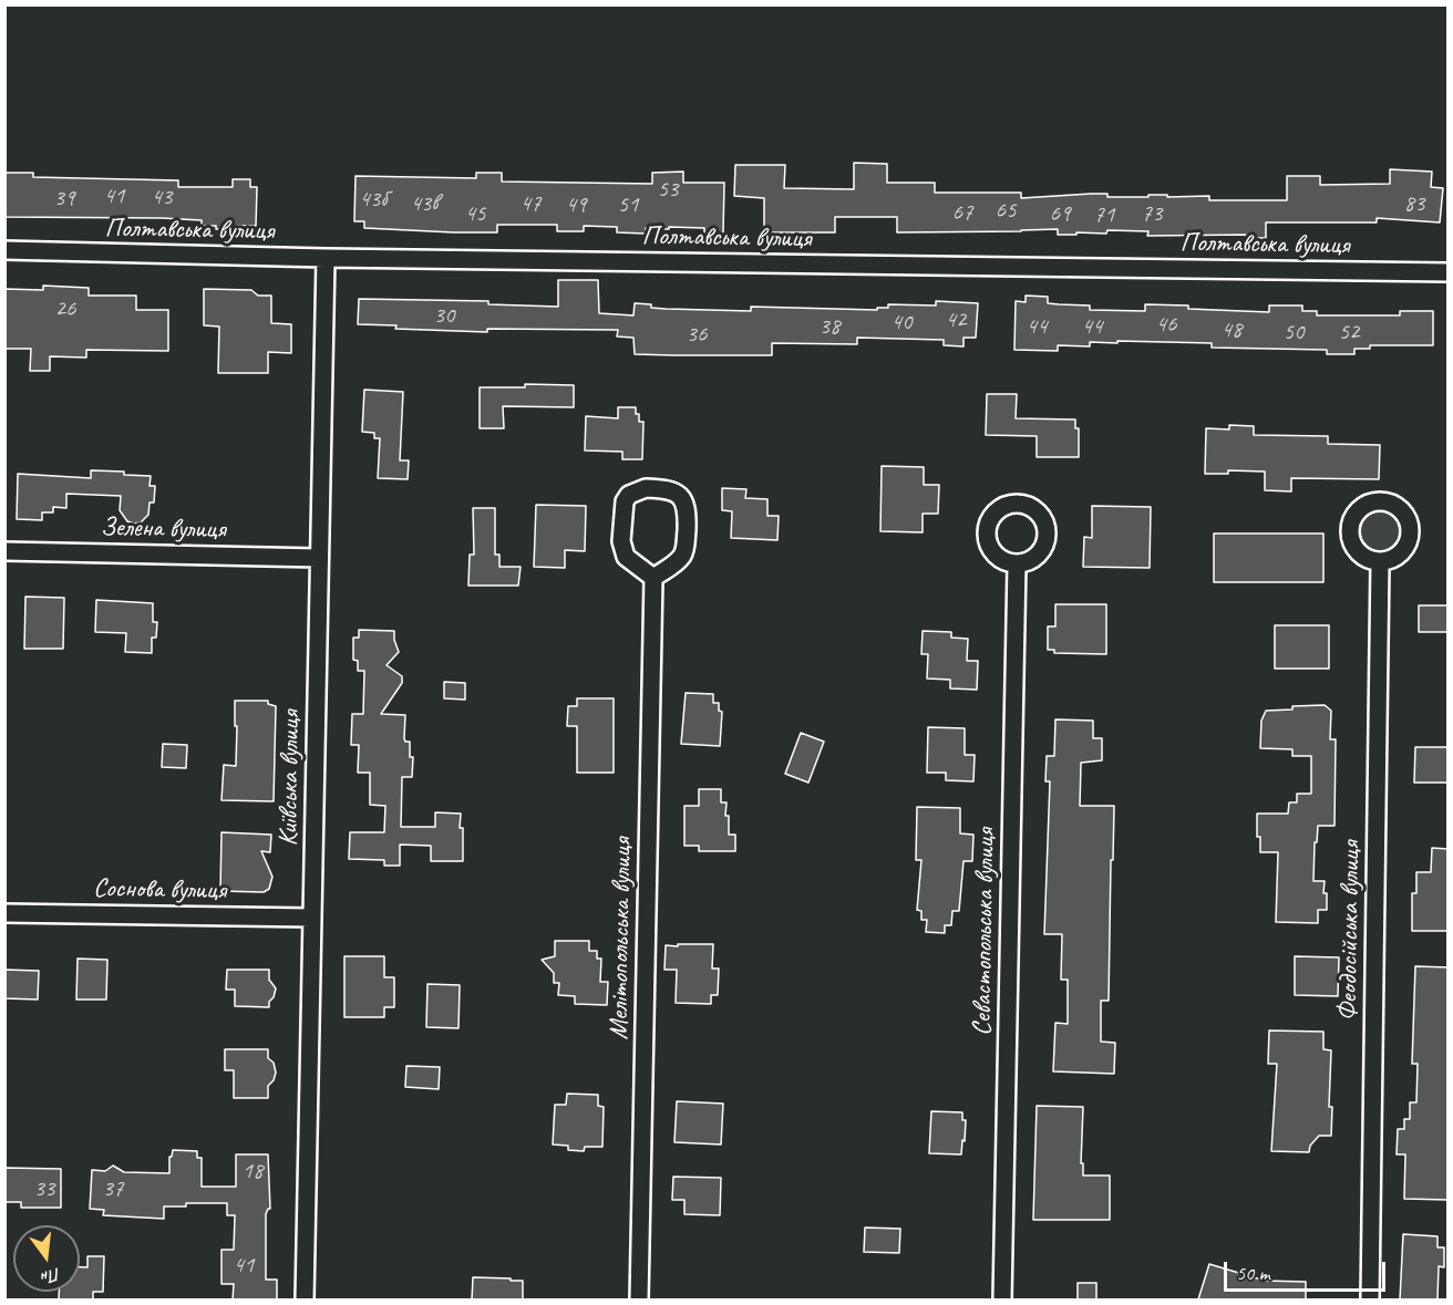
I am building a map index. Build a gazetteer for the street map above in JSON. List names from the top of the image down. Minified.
{"streets":{"street":["Полтавська вулиця","Зелена вулиця","Київська вулиця","Соснова вулиця","Феодосійська вулиця","Севастопольська вулиця","Мелітопольська вулиця"]},"crossings":[["Полтавська вулиця","Київська вулиця"],["Зелена вулиця","Київська вулиця"],["Київська вулиця","Соснова вулиця"]],"house_numbers":["53","41","43","39","43б","43в","47","83","49","51","65","67","45","69","73","71","26","30","42","40","46","38","44","44","48","50","52","36","18","33","37","41"],"scale_bar":"50 m","north":"bottom"}
